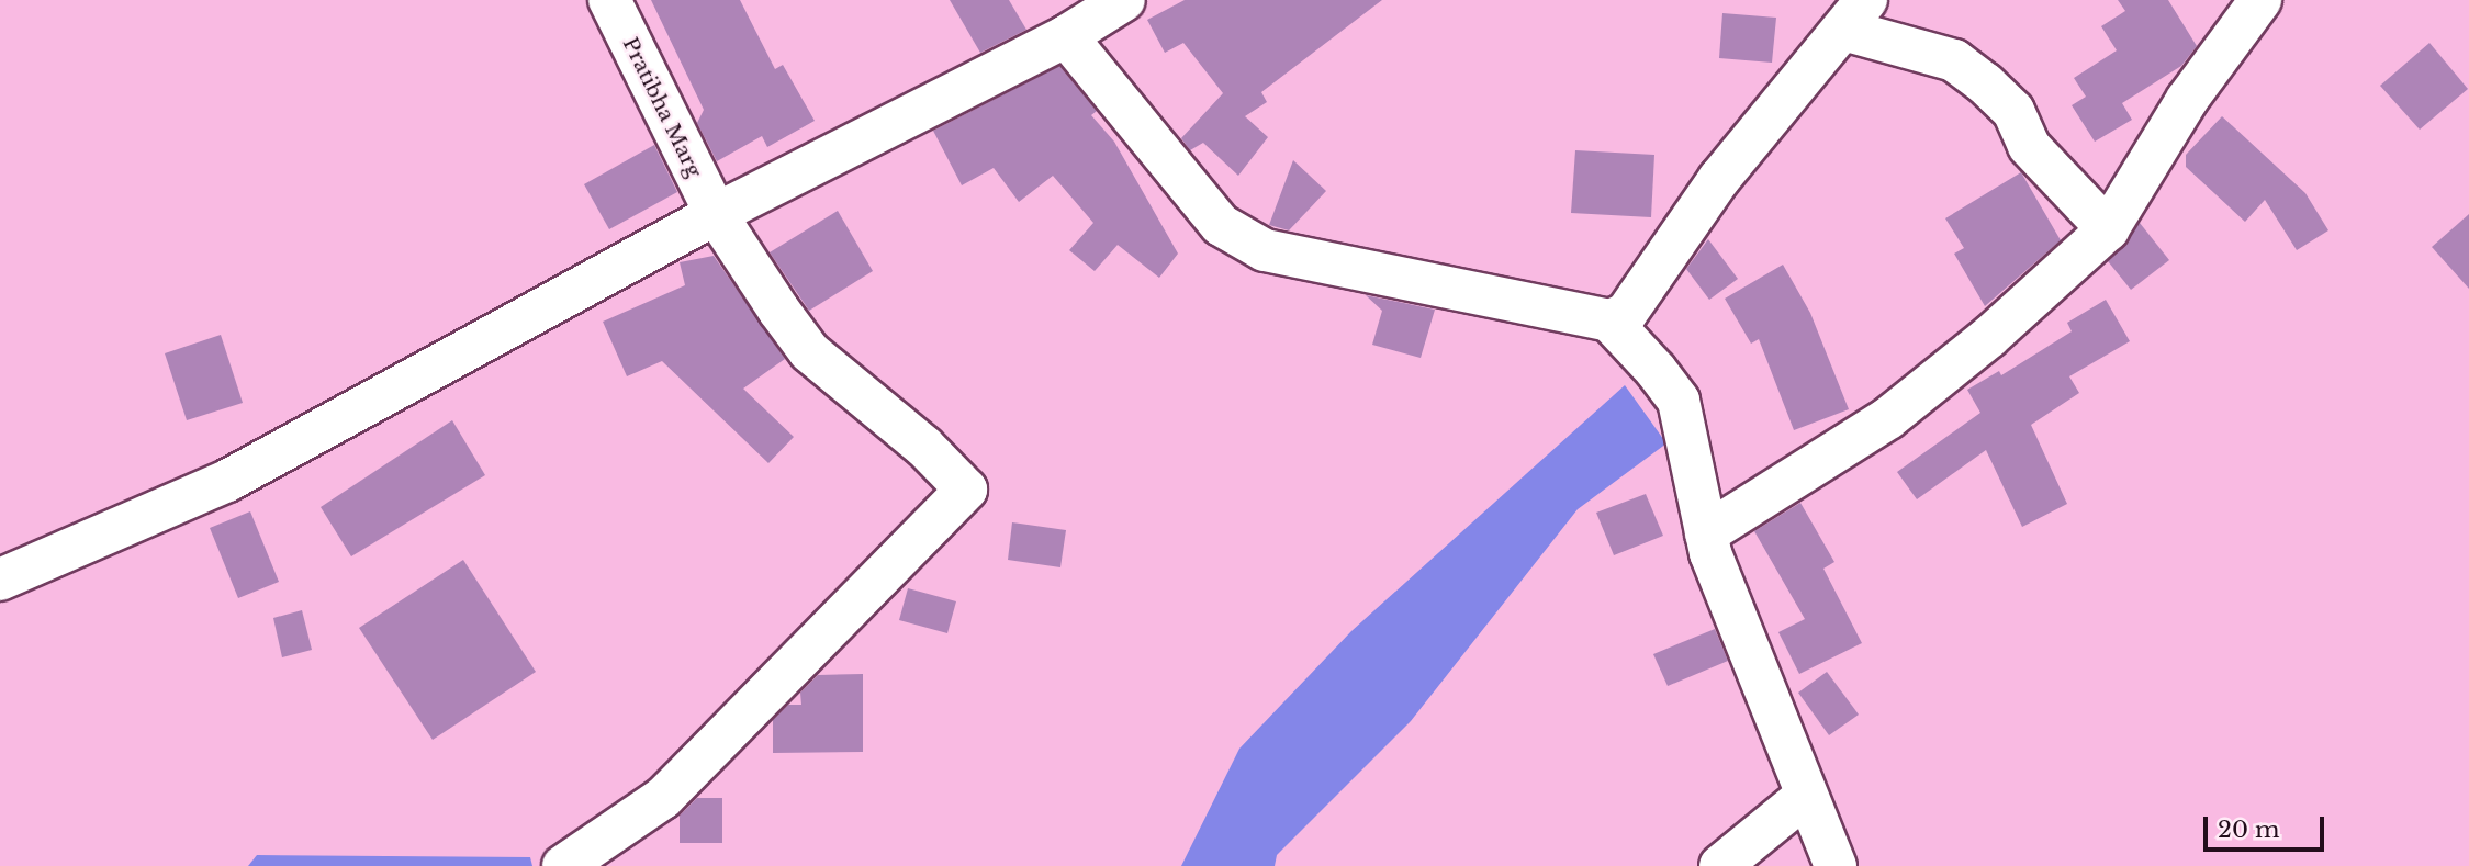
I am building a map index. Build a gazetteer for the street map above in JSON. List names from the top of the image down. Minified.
{"streets":{"street":["Pratibha Marg"]},"scale_bar":"20 m"}
